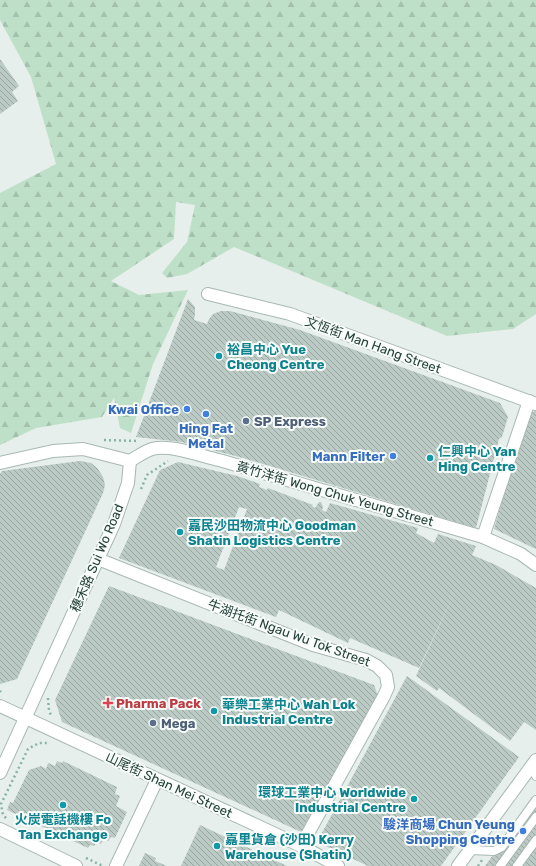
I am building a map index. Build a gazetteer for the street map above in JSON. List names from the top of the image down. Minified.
{"streets":{"street":["文恆街 Man Hang Street","黃竹洋街 Wong Chuk Yeung Street","穗禾路 Sui Wo Road","牛湖托街 Ngau Wu Tok Street","山尾街 Shan Mei Street"]},"crossings":[["黃竹洋街 Wong Chuk Yeung Street","穗禾路 Sui Wo Road"],["穗禾路 Sui Wo Road","牛湖托街 Ngau Wu Tok Street"],["穗禾路 Sui Wo Road","山尾街 Shan Mei Street"],["牛湖托街 Ngau Wu Tok Street","山尾街 Shan Mei Street"]],"places":{"other":["裕昌中心 Yue Cheong Centre","Kwai Office","Hing Fat Metal","SP Express","Mann Filter","仁興中心 Yan Hing Centre","嘉民沙田物流中心 Goodman Shatin Logistics Centre","華樂工業中心 Wah Lok Industrial Centre","Mega","環球工業中心 Worldwide Industrial Centre","火炭電話機樓 Fo Tan Exchange","駿洋商場 Chun Yeung Shopping Centre","嘉里貨倉 (沙田) Kerry Warehouse (Shatin)"],"health":["Pharma Pack"]}}
